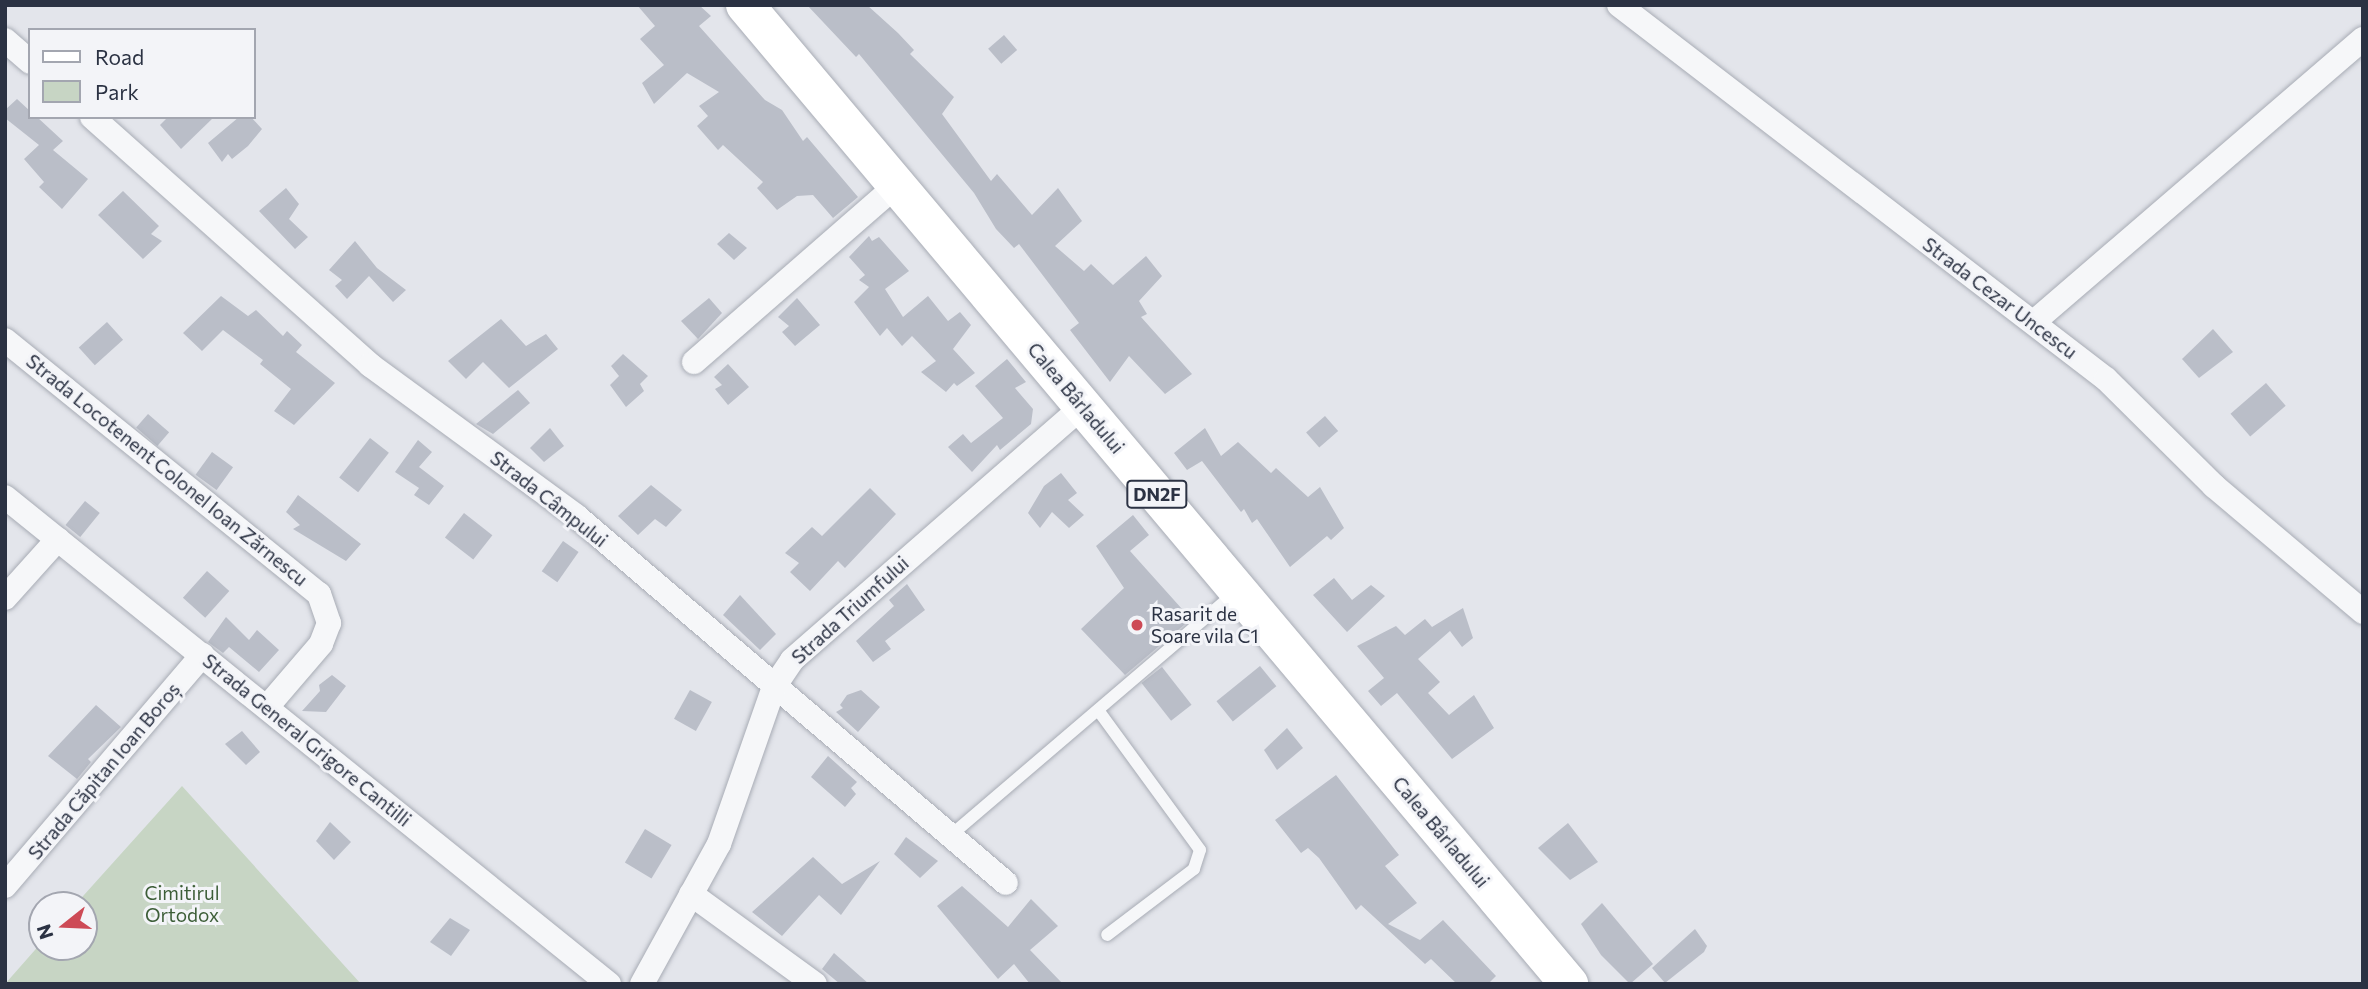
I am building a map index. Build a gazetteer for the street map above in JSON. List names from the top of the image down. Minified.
{"streets":{"main road":["Calea Bârladului","DN2F"],"street":["Strada Cezar Uncescu","Strada Locotenent Colonel Ioan Zărnescu","Strada Câmpului","Strada Triumfului","Strada General Grigore Cantilli","Strada Căpitan Ioan Boroș"]},"crossings":[["Calea Bârladului","Strada Triumfului"],["Strada Locotenent Colonel Ioan Zărnescu","Strada General Grigore Cantilli"],["Strada Câmpului","Strada Triumfului"],["Strada General Grigore Cantilli","Strada Căpitan Ioan Boroș"]],"parks":["Cimitirul Ortodox"],"places":["Rasarit de Soare vila C1"],"legend":["Road","Park"],"north":"left"}
